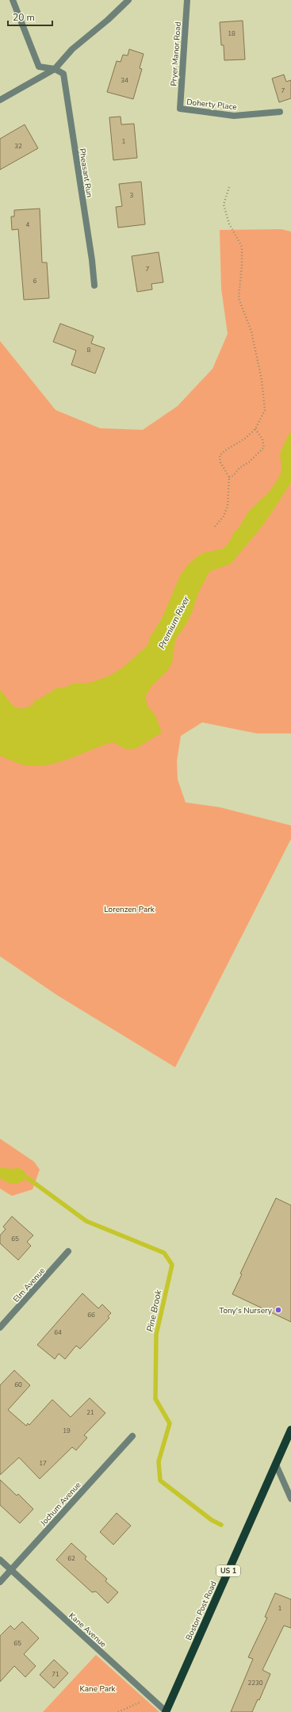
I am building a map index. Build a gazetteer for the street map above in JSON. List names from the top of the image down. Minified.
{"streets":{"main road":["US 1","Boston Post Road"],"street":["Pryer Manor Road","Doherty Place","Pheasant Run","Elm Avenue","Jochum Avenue","Kane Avenue"]},"crossings":[["Pryer Manor Road","Doherty Place"],["Jochum Avenue","Kane Avenue"],["Boston Post Road","Kane Avenue"]],"water":["Premium River","Pine Brook"],"parks":["Lorenzen Park","Kane Park"],"places":["Tony's Nursery"],"house_numbers":["18","34","7","1","32","3","4","7","6","8","65","66","64","60","21","19","17","62","1","65","71","2230"],"scale_bar":"20 m"}
